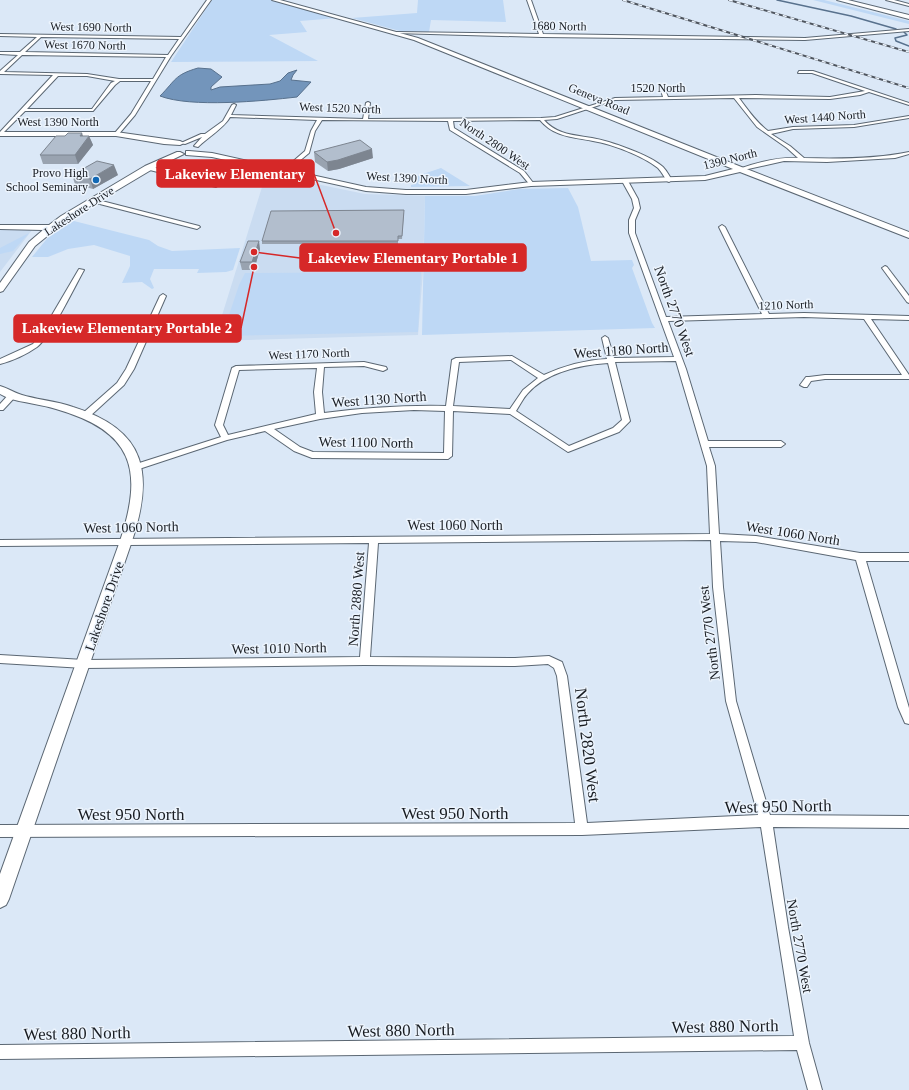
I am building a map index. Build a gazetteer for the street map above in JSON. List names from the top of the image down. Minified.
{"streets":{"street":["1680 North","West 1690 North","West 1670 North","1520 North","Geneva Road","West 1520 North","West 1440 North","West 1390 North","North 2800 West","1390 North","Lakeshore Drive","1210 North","North 2770 West","West 1180 North","West 1170 North","West 1130 North","West 1100 North","West 1060 North","North 2880 West","West 1010 North","North 2820 West","West 950 North","West 880 North"]},"crossings":[["1680 North","Geneva Road"],["1520 North","Geneva Road"],["1520 North","West 1520 North"],["1520 North","North 2800 West"],["Geneva Road","1390 North"],["West 1520 North","North 2800 West"],["West 1390 North","North 2800 West"],["West 1390 North","1390 North"],["West 1390 North","Lakeshore Drive"],["North 2800 West","1390 North"],["1390 North","North 2770 West"],["Lakeshore Drive","West 1130 North"],["Lakeshore Drive","West 1060 North"],["Lakeshore Drive","West 1010 North"],["Lakeshore Drive","West 950 North"],["1210 North","North 2770 West"],["North 2770 West","West 1180 North"],["North 2770 West","West 1060 North"],["North 2770 West","West 950 North"],["North 2770 West","West 880 North"],["West 1180 North","West 1130 North"],["West 1170 North","West 1130 North"],["West 1130 North","West 1100 North"],["West 1060 North","North 2880 West"],["North 2880 West","West 1010 North"],["West 1010 North","North 2820 West"],["North 2820 West","West 950 North"]],"places":["Provo High School Seminary","Lakeview Elementary","Lakeview Elementary Portable 1","Lakeview Elementary Portable 2"]}
